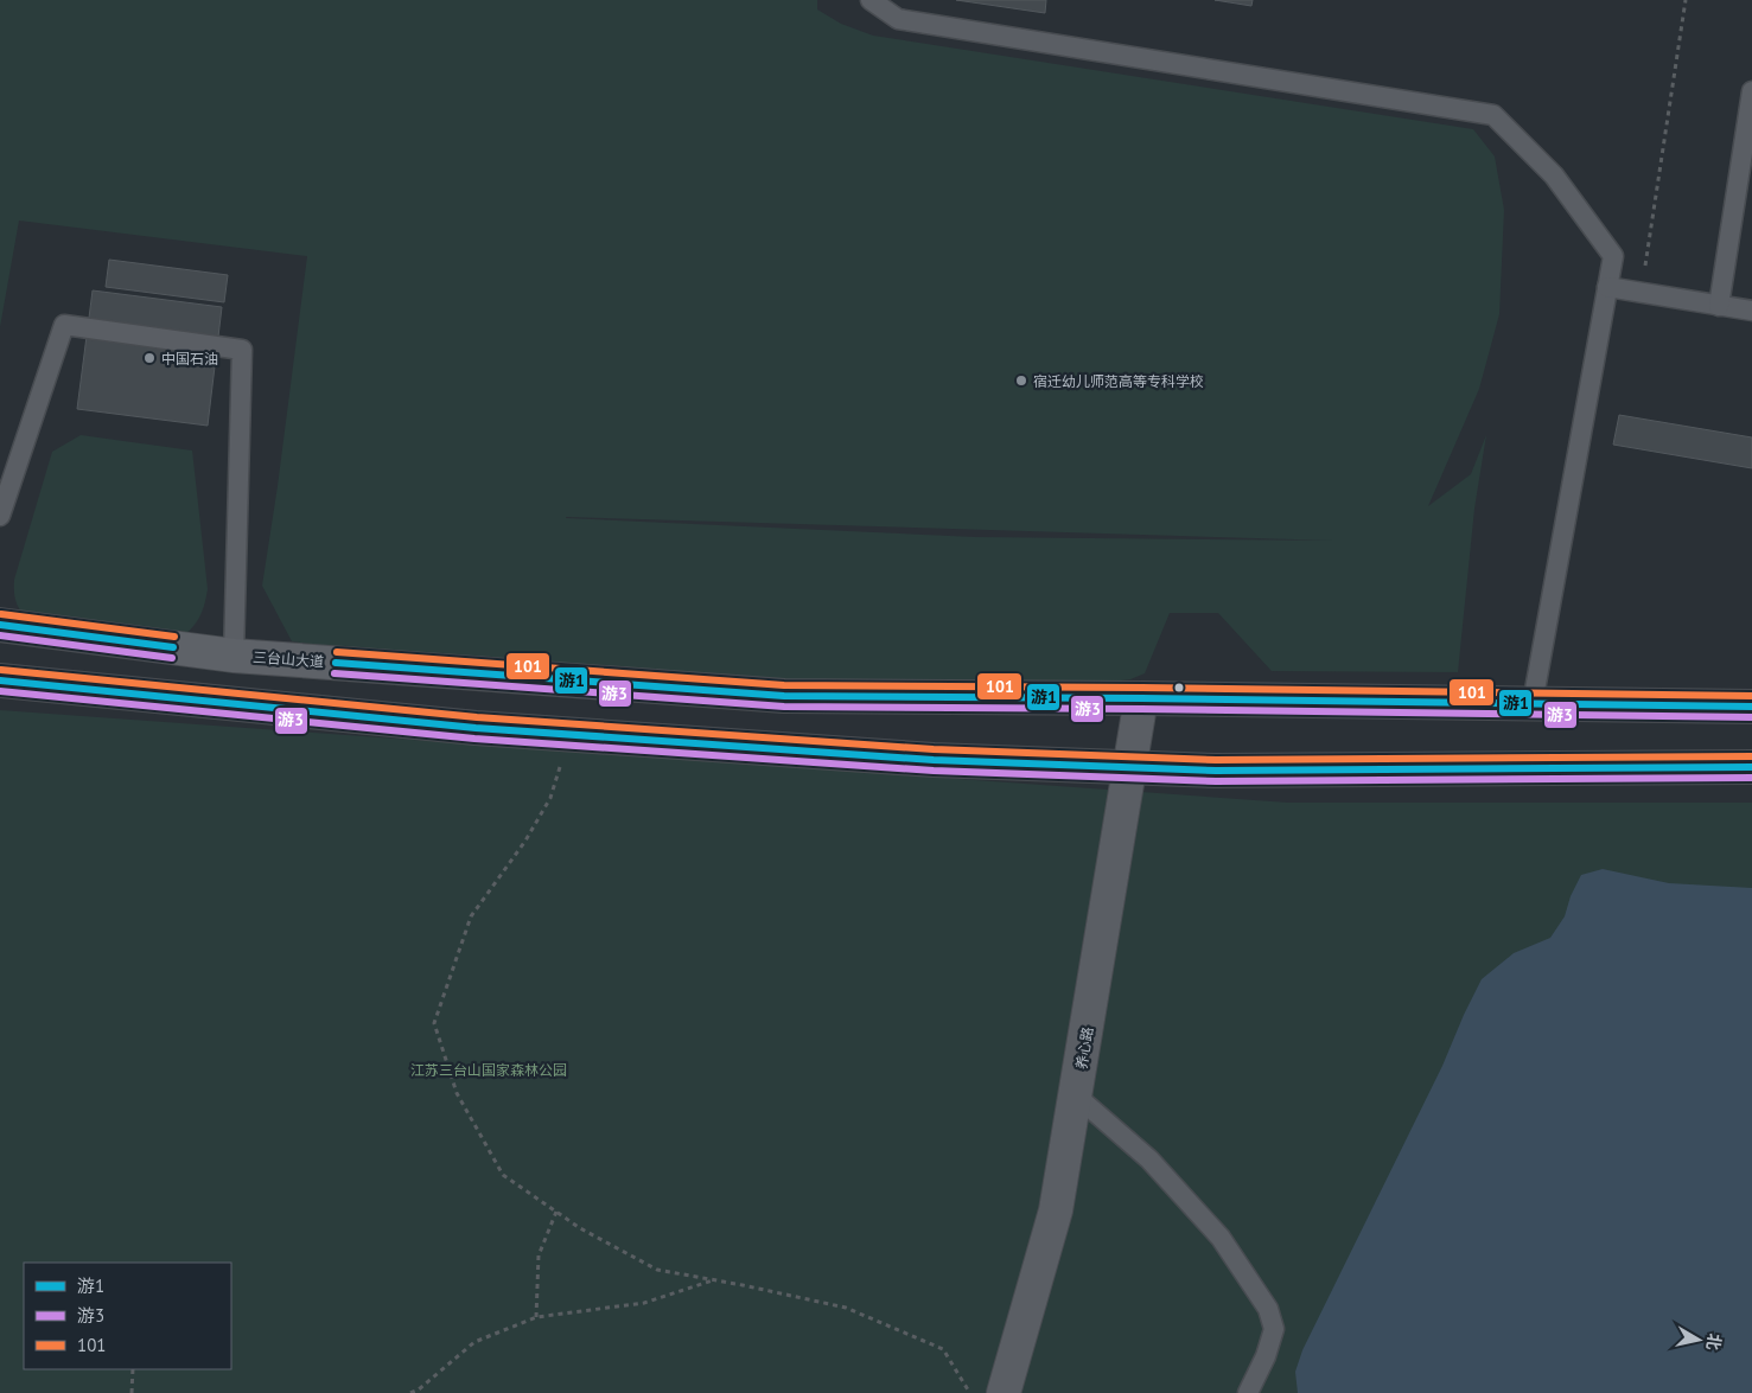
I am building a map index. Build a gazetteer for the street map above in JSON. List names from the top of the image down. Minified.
{"streets":{"main road":["三台山大道"],"street":["养心路"]},"crossings":[["三台山大道","养心路"]],"parks":["江苏三台山国家森林公园"],"places":["中国石油","宿迁幼儿师范高等专科学校"],"lines":["transit line 101","transit line 游1","transit line 游3"],"legend":["游1","游3","101"],"north":"right"}
